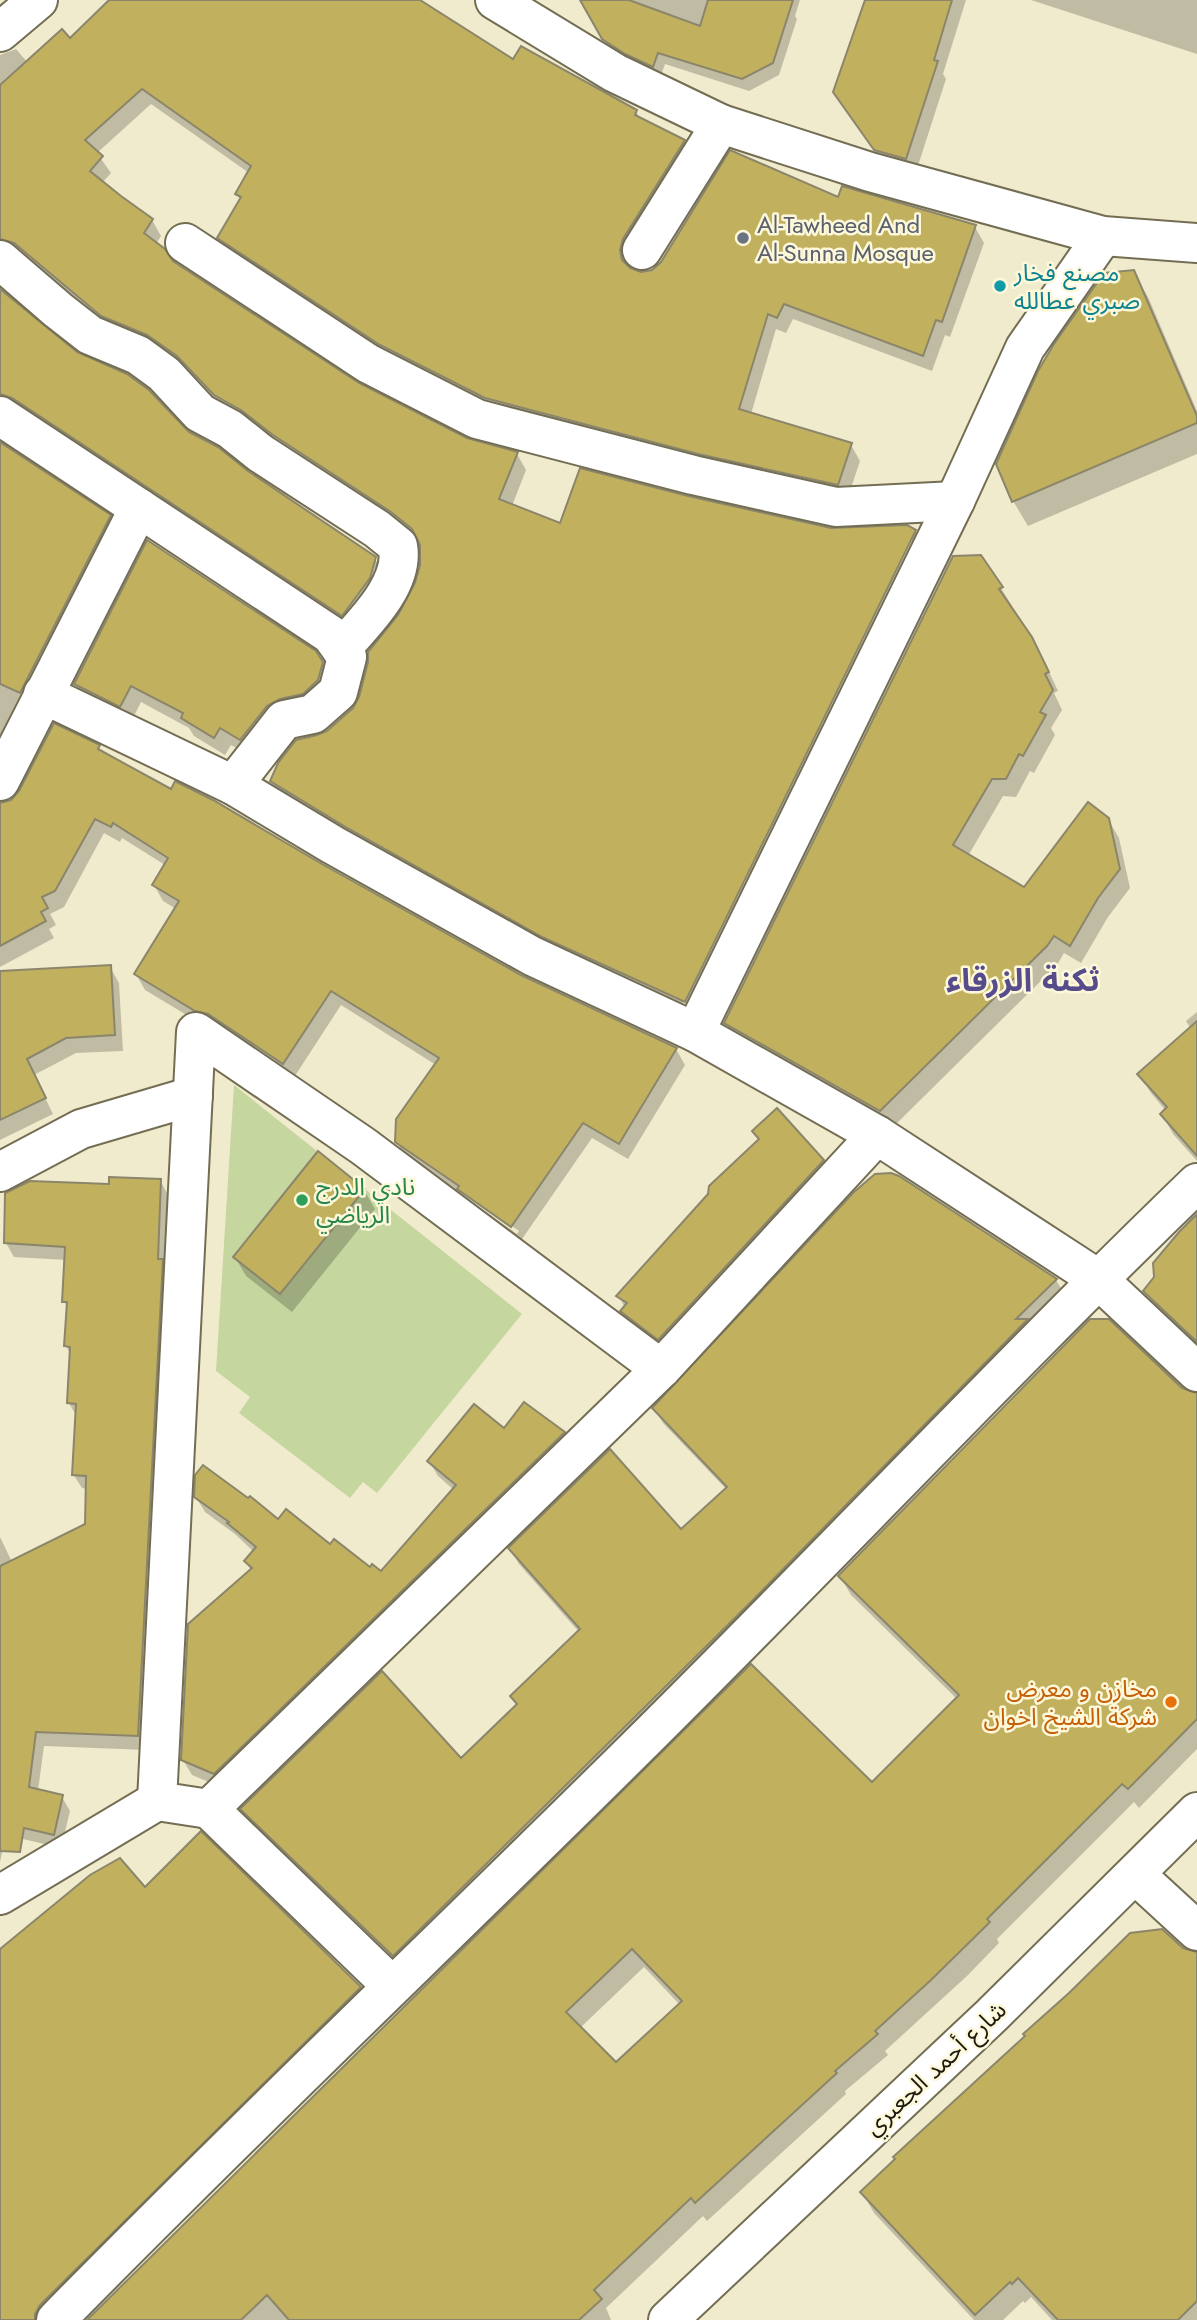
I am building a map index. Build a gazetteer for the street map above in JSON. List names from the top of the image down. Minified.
{"streets":{"street":["شارع أحمد الجعبري"]},"districts":["ثكنة الزرقاء"],"places":["Al-Tawheed And Al-Sunna Mosque","مصنع فخار صبري عطالله","نادي الدرج الرياضي","مخازن و معرض شركة الشيخ اخوان"]}
